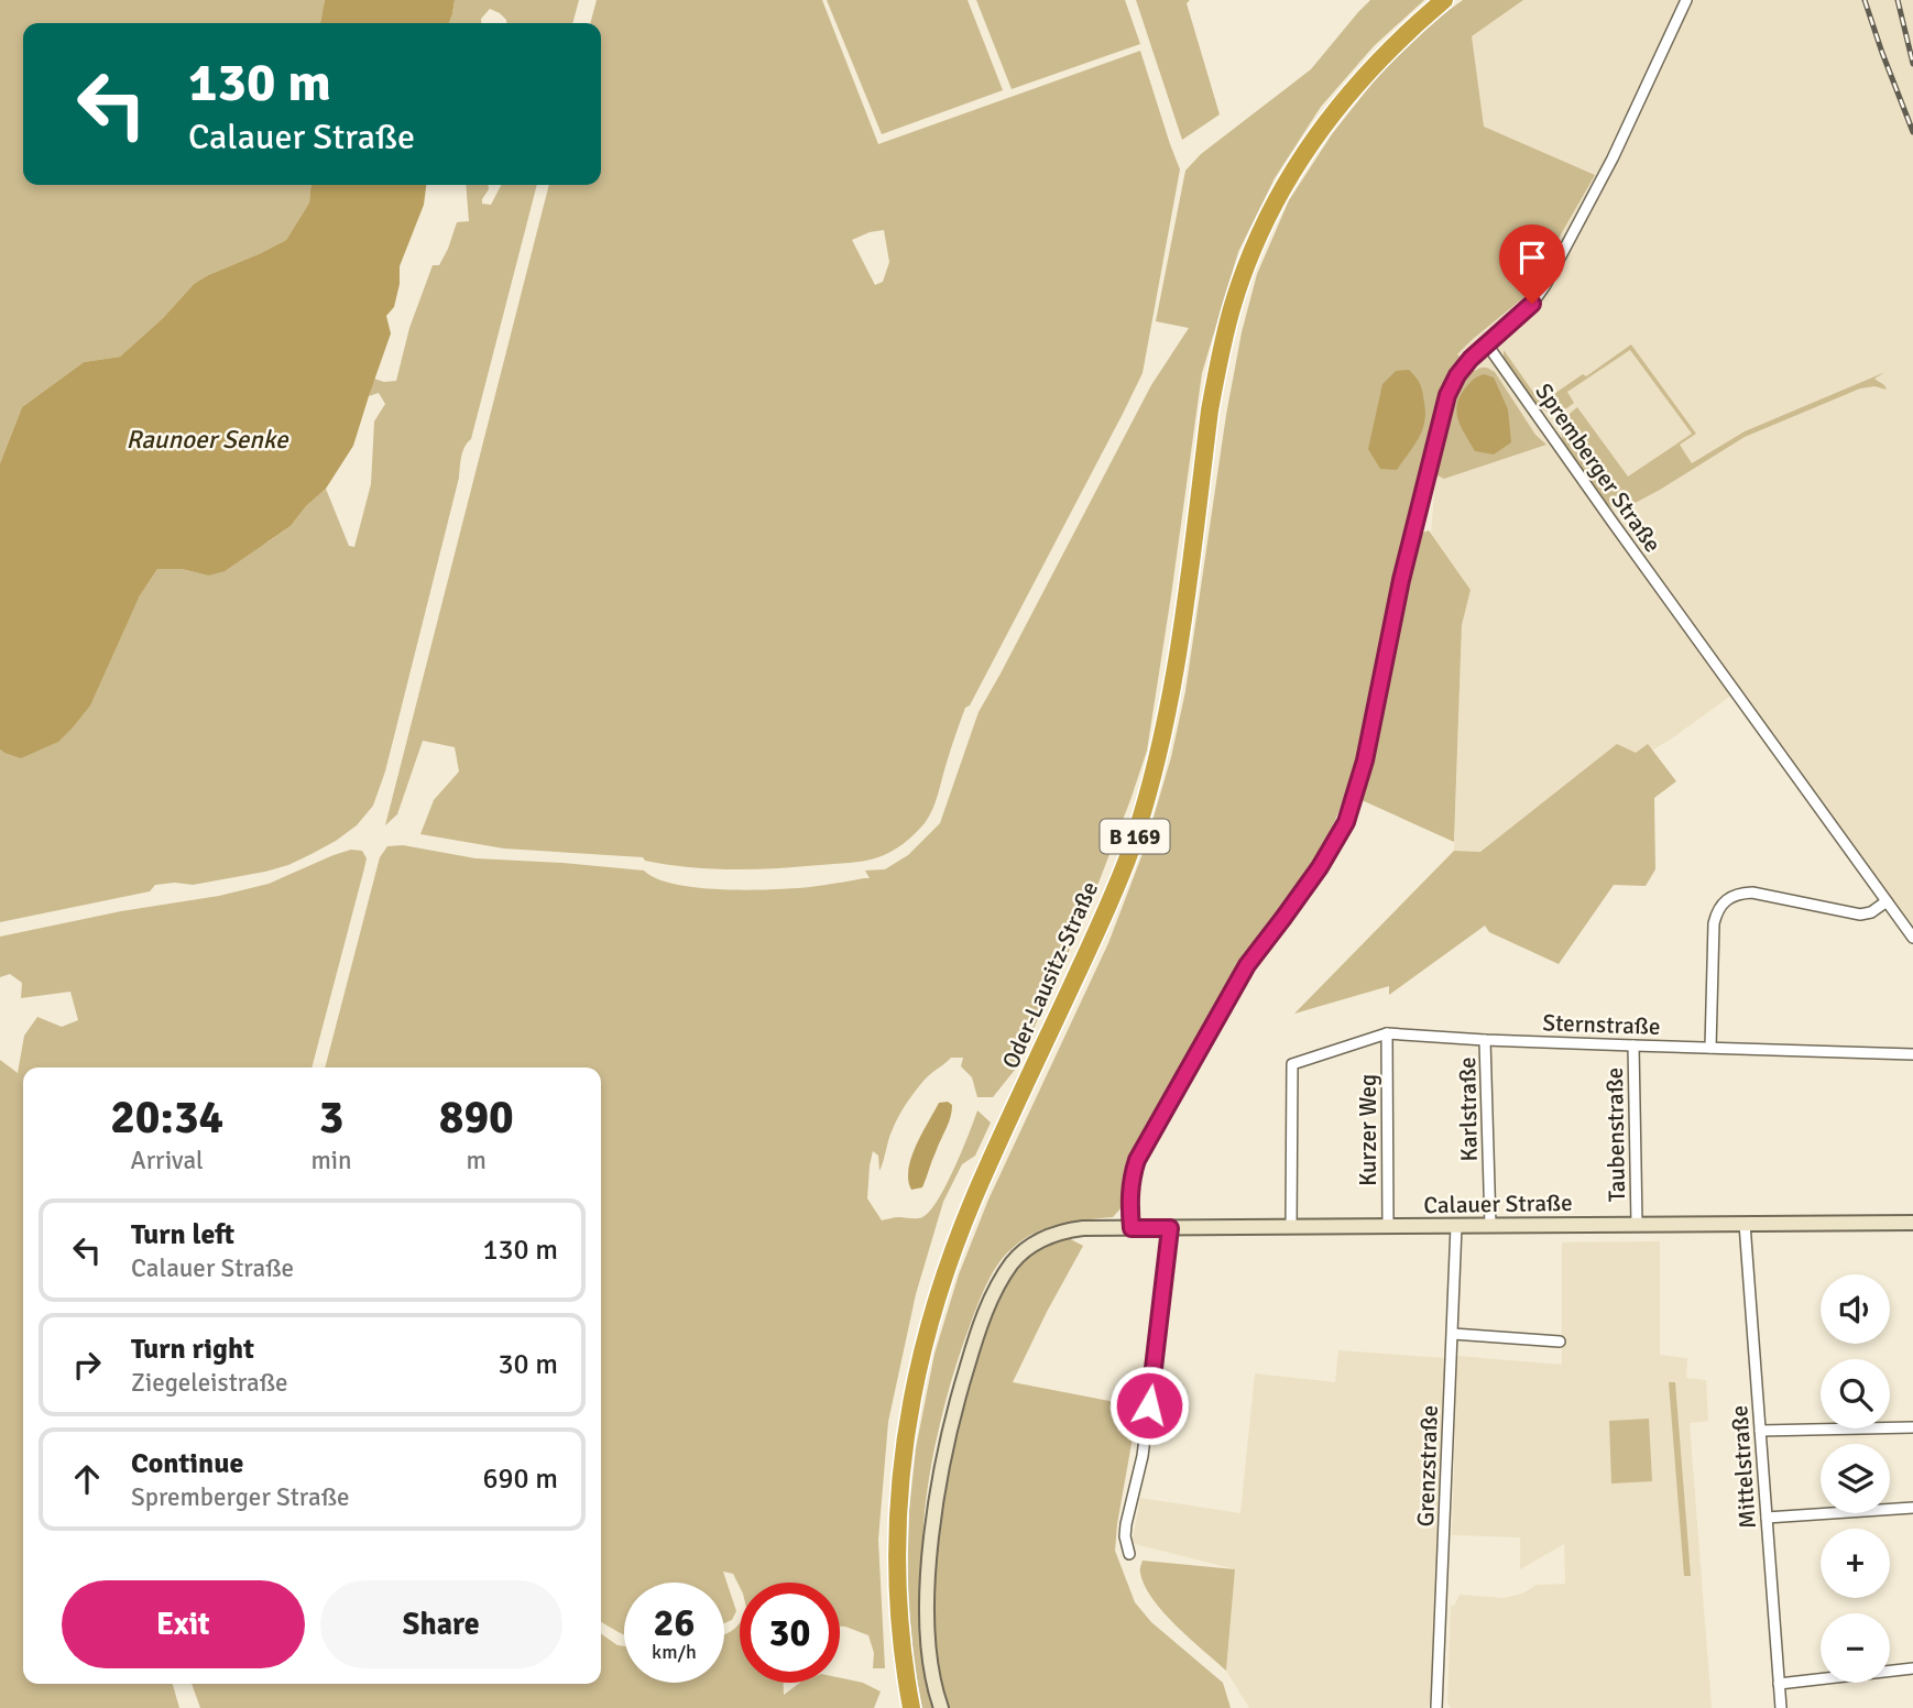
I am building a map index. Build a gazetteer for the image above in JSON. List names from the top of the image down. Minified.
{"streets":{"highway":["B 169","Oder-Lausitz-Straße"],"street":["Spremberger Straße","Sternstraße","Karlstraße","Kurzer Weg","Taubenstraße","Calauer Straße","Grenzstraße","Mittelstraße"]},"crossings":[["Sternstraße","Karlstraße"],["Sternstraße","Kurzer Weg"],["Sternstraße","Taubenstraße"],["Sternstraße","Calauer Straße"],["Karlstraße","Calauer Straße"],["Kurzer Weg","Calauer Straße"],["Taubenstraße","Calauer Straße"],["Calauer Straße","Grenzstraße"],["Calauer Straße","Mittelstraße"]],"water":["Raunoer Senke"],"page":{"turn":["130 m","Calauer Straße"],"eta":["20:34","Arrival","3","min","890","m"],"list":[{"name":"Turn left","note":"Calauer Straße","value":"130 m"},{"name":"Turn right","note":"Ziegeleistraße","value":"30 m"},{"name":"Continue","note":"Spremberger Straße","value":"690 m"}],"map_buttons":["+","−"],"buttons":["Exit","Share"],"speed":"26 km/h","limit":"30"}}
